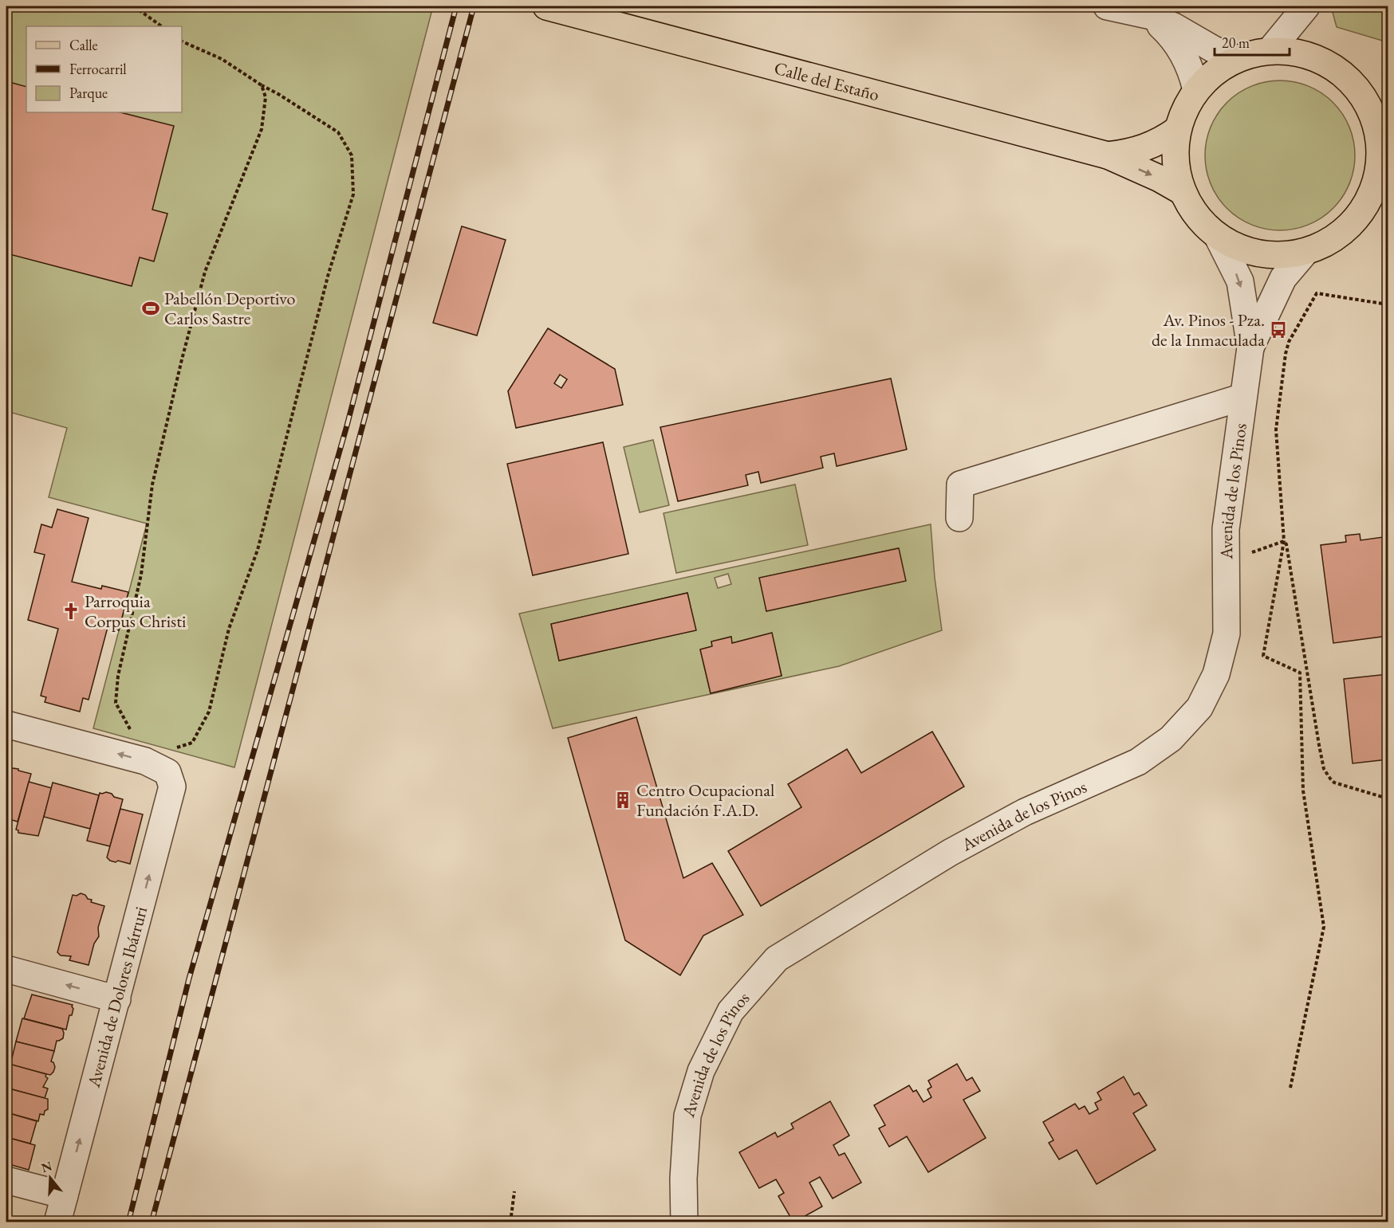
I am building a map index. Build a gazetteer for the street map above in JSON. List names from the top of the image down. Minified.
{"streets":{"main road":["Calle del Estaño"],"street":["Avenida de los Pinos","Avenida de Dolores Ibárruri"]},"one_way":["Avenida de Dolores Ibárruri"],"places":{"sports":["Pabellón Deportivo Carlos Sastre"],"bus stop":["Av. Pinos - Pza. de la Inmaculada"],"church":["Parroquia Corpus Christi"],"building":["Centro Ocupacional Fundación F.A.D."]},"legend":["Calle","Ferrocarril","Parque"],"scale_bar":"20 m","north":"top"}
